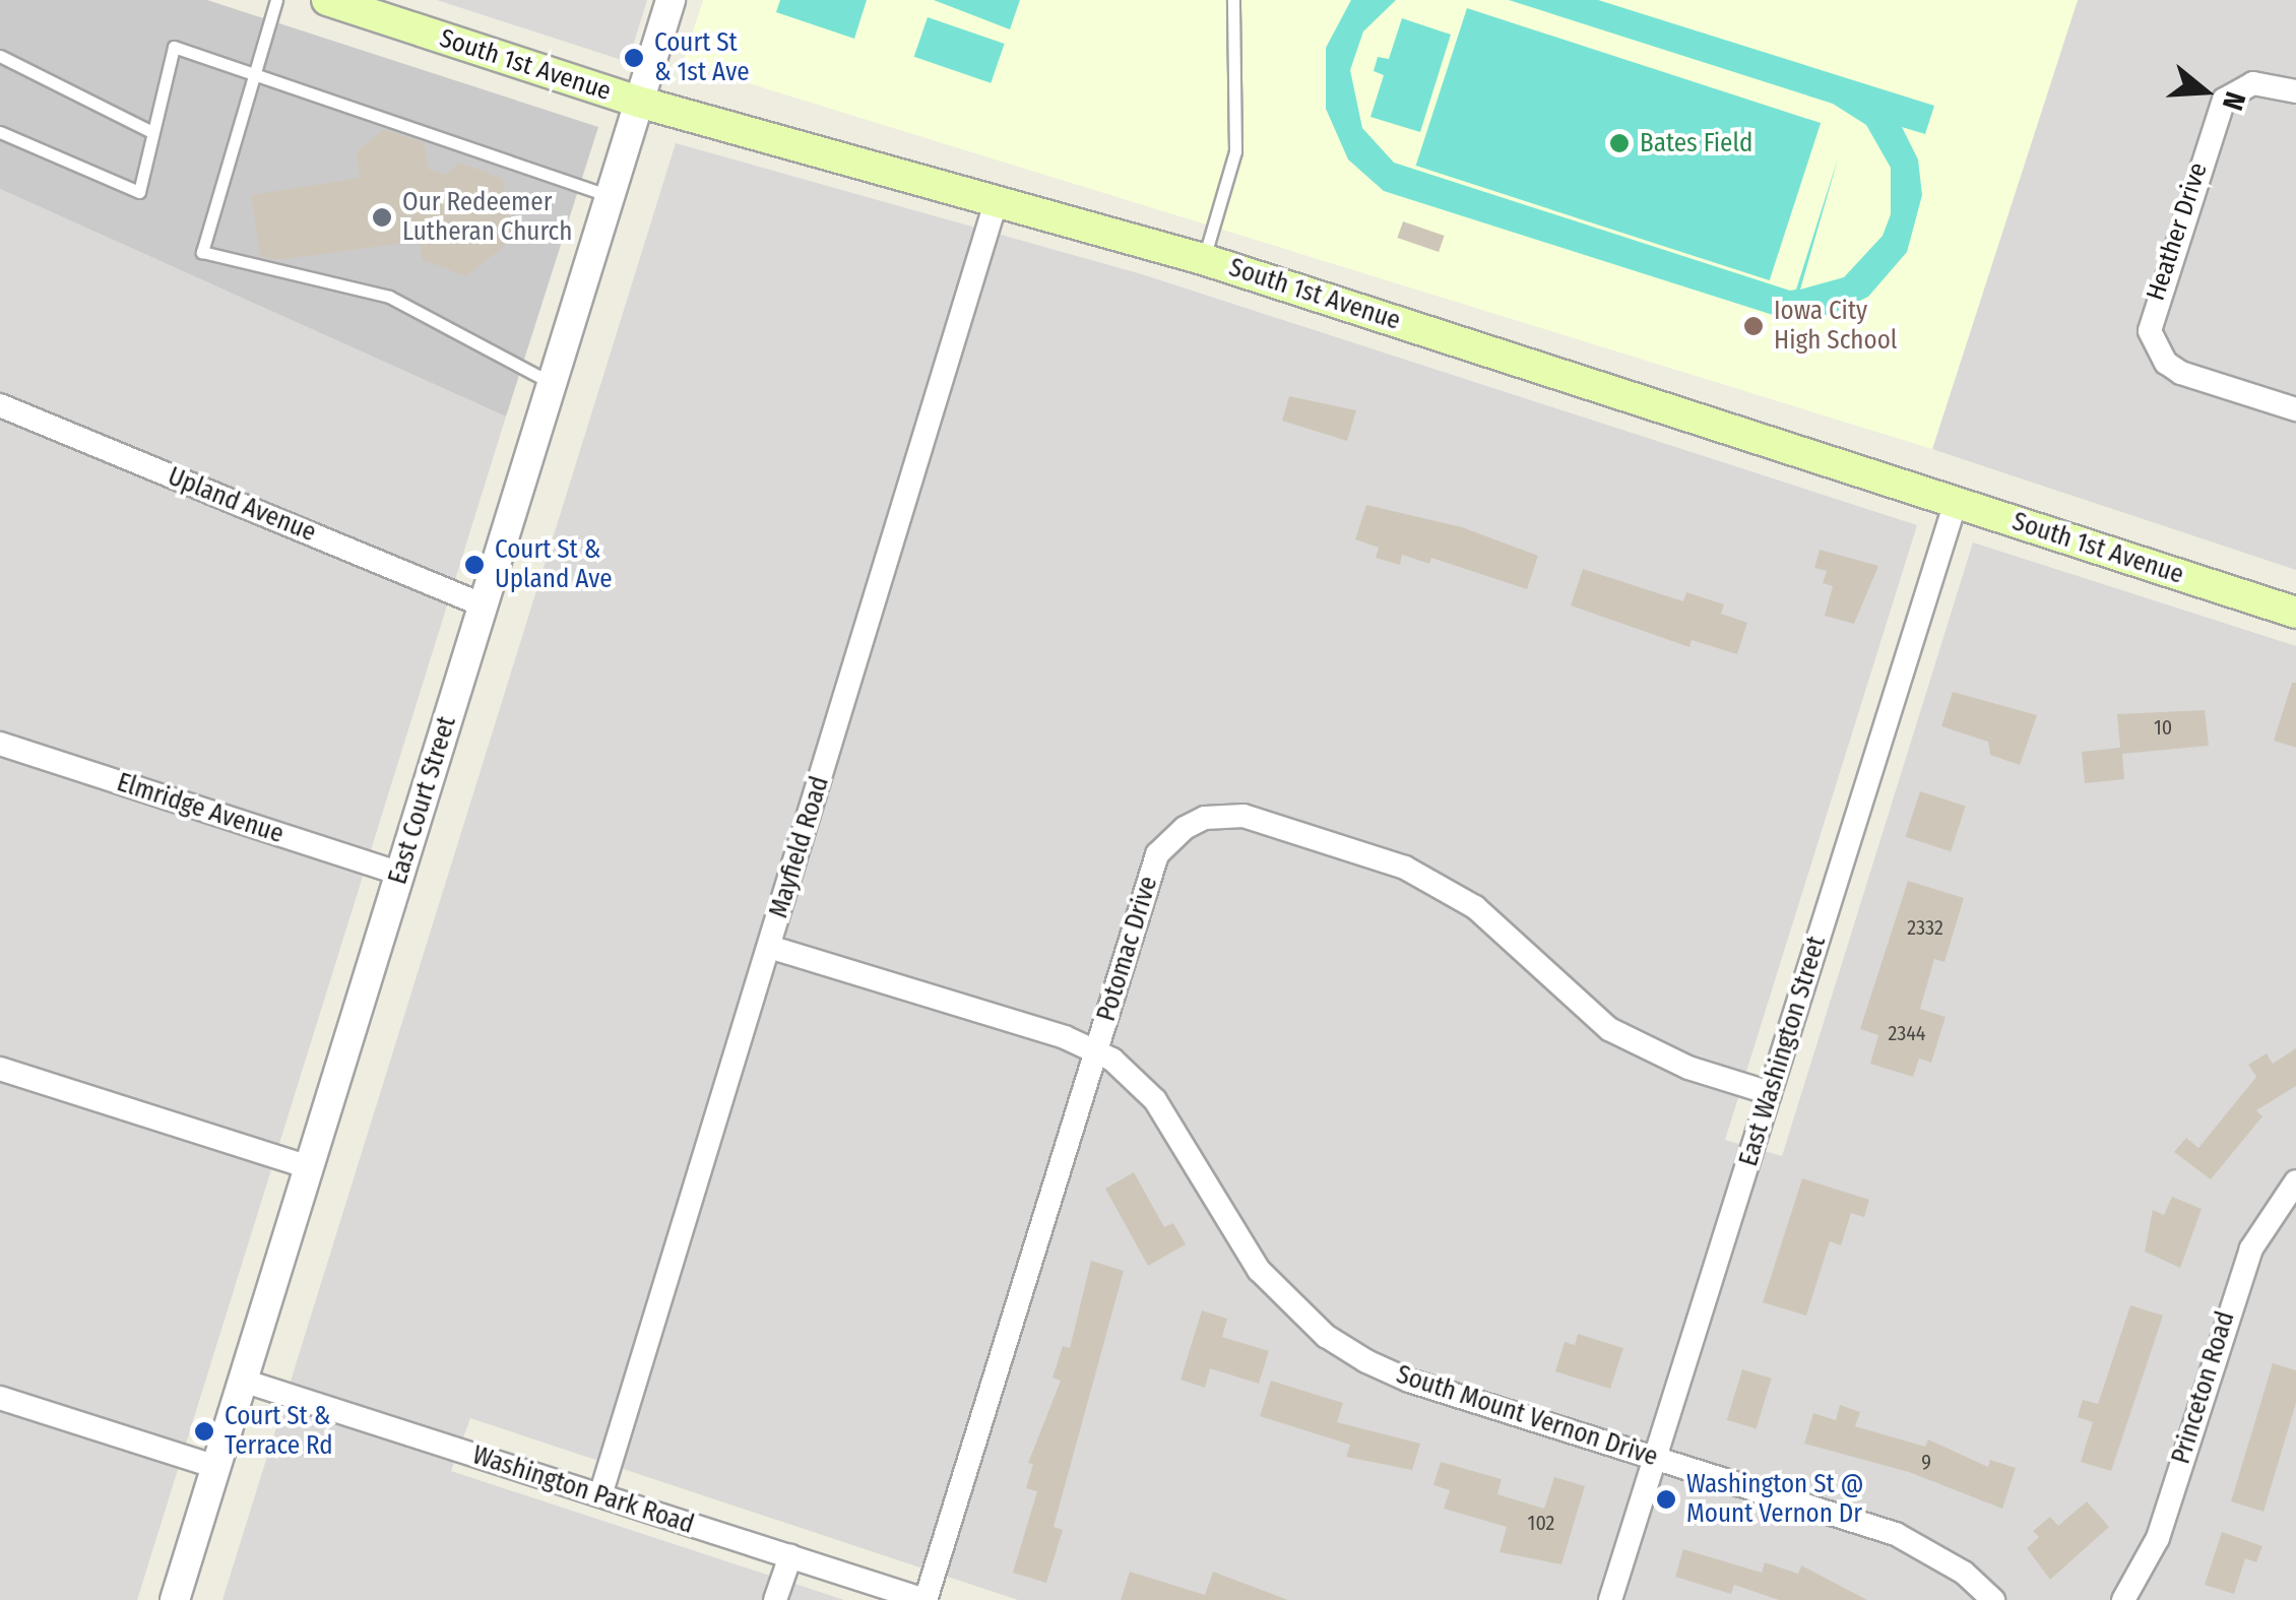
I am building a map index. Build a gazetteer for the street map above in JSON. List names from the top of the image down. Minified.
{"streets":{"main road":["South 1st Avenue"],"street":["Heather Drive","Upland Avenue","East Court Street","Elmridge Avenue","Mayfield Road","Potomac Drive","East Washington Street","Princeton Road","South Mount Vernon Drive","Washington Park Road"]},"crossings":[["South 1st Avenue","East Court Street"],["South 1st Avenue","Mayfield Road"],["South 1st Avenue","East Washington Street"],["Upland Avenue","East Court Street"],["East Court Street","Elmridge Avenue"],["East Court Street","Washington Park Road"],["Mayfield Road","South Mount Vernon Drive"],["Mayfield Road","Washington Park Road"],["Potomac Drive","East Washington Street"],["Potomac Drive","South Mount Vernon Drive"],["Potomac Drive","Washington Park Road"],["East Washington Street","South Mount Vernon Drive"]],"places":["Court St & 1st Ave","Bates Field","Our Redeemer Lutheran Church","Iowa City High School","Court St & Upland Ave","Court St & Terrace Rd","Washington St @ Mount Vernon Dr"],"house_numbers":["10","2332","2344","9","102"],"north":"right"}
